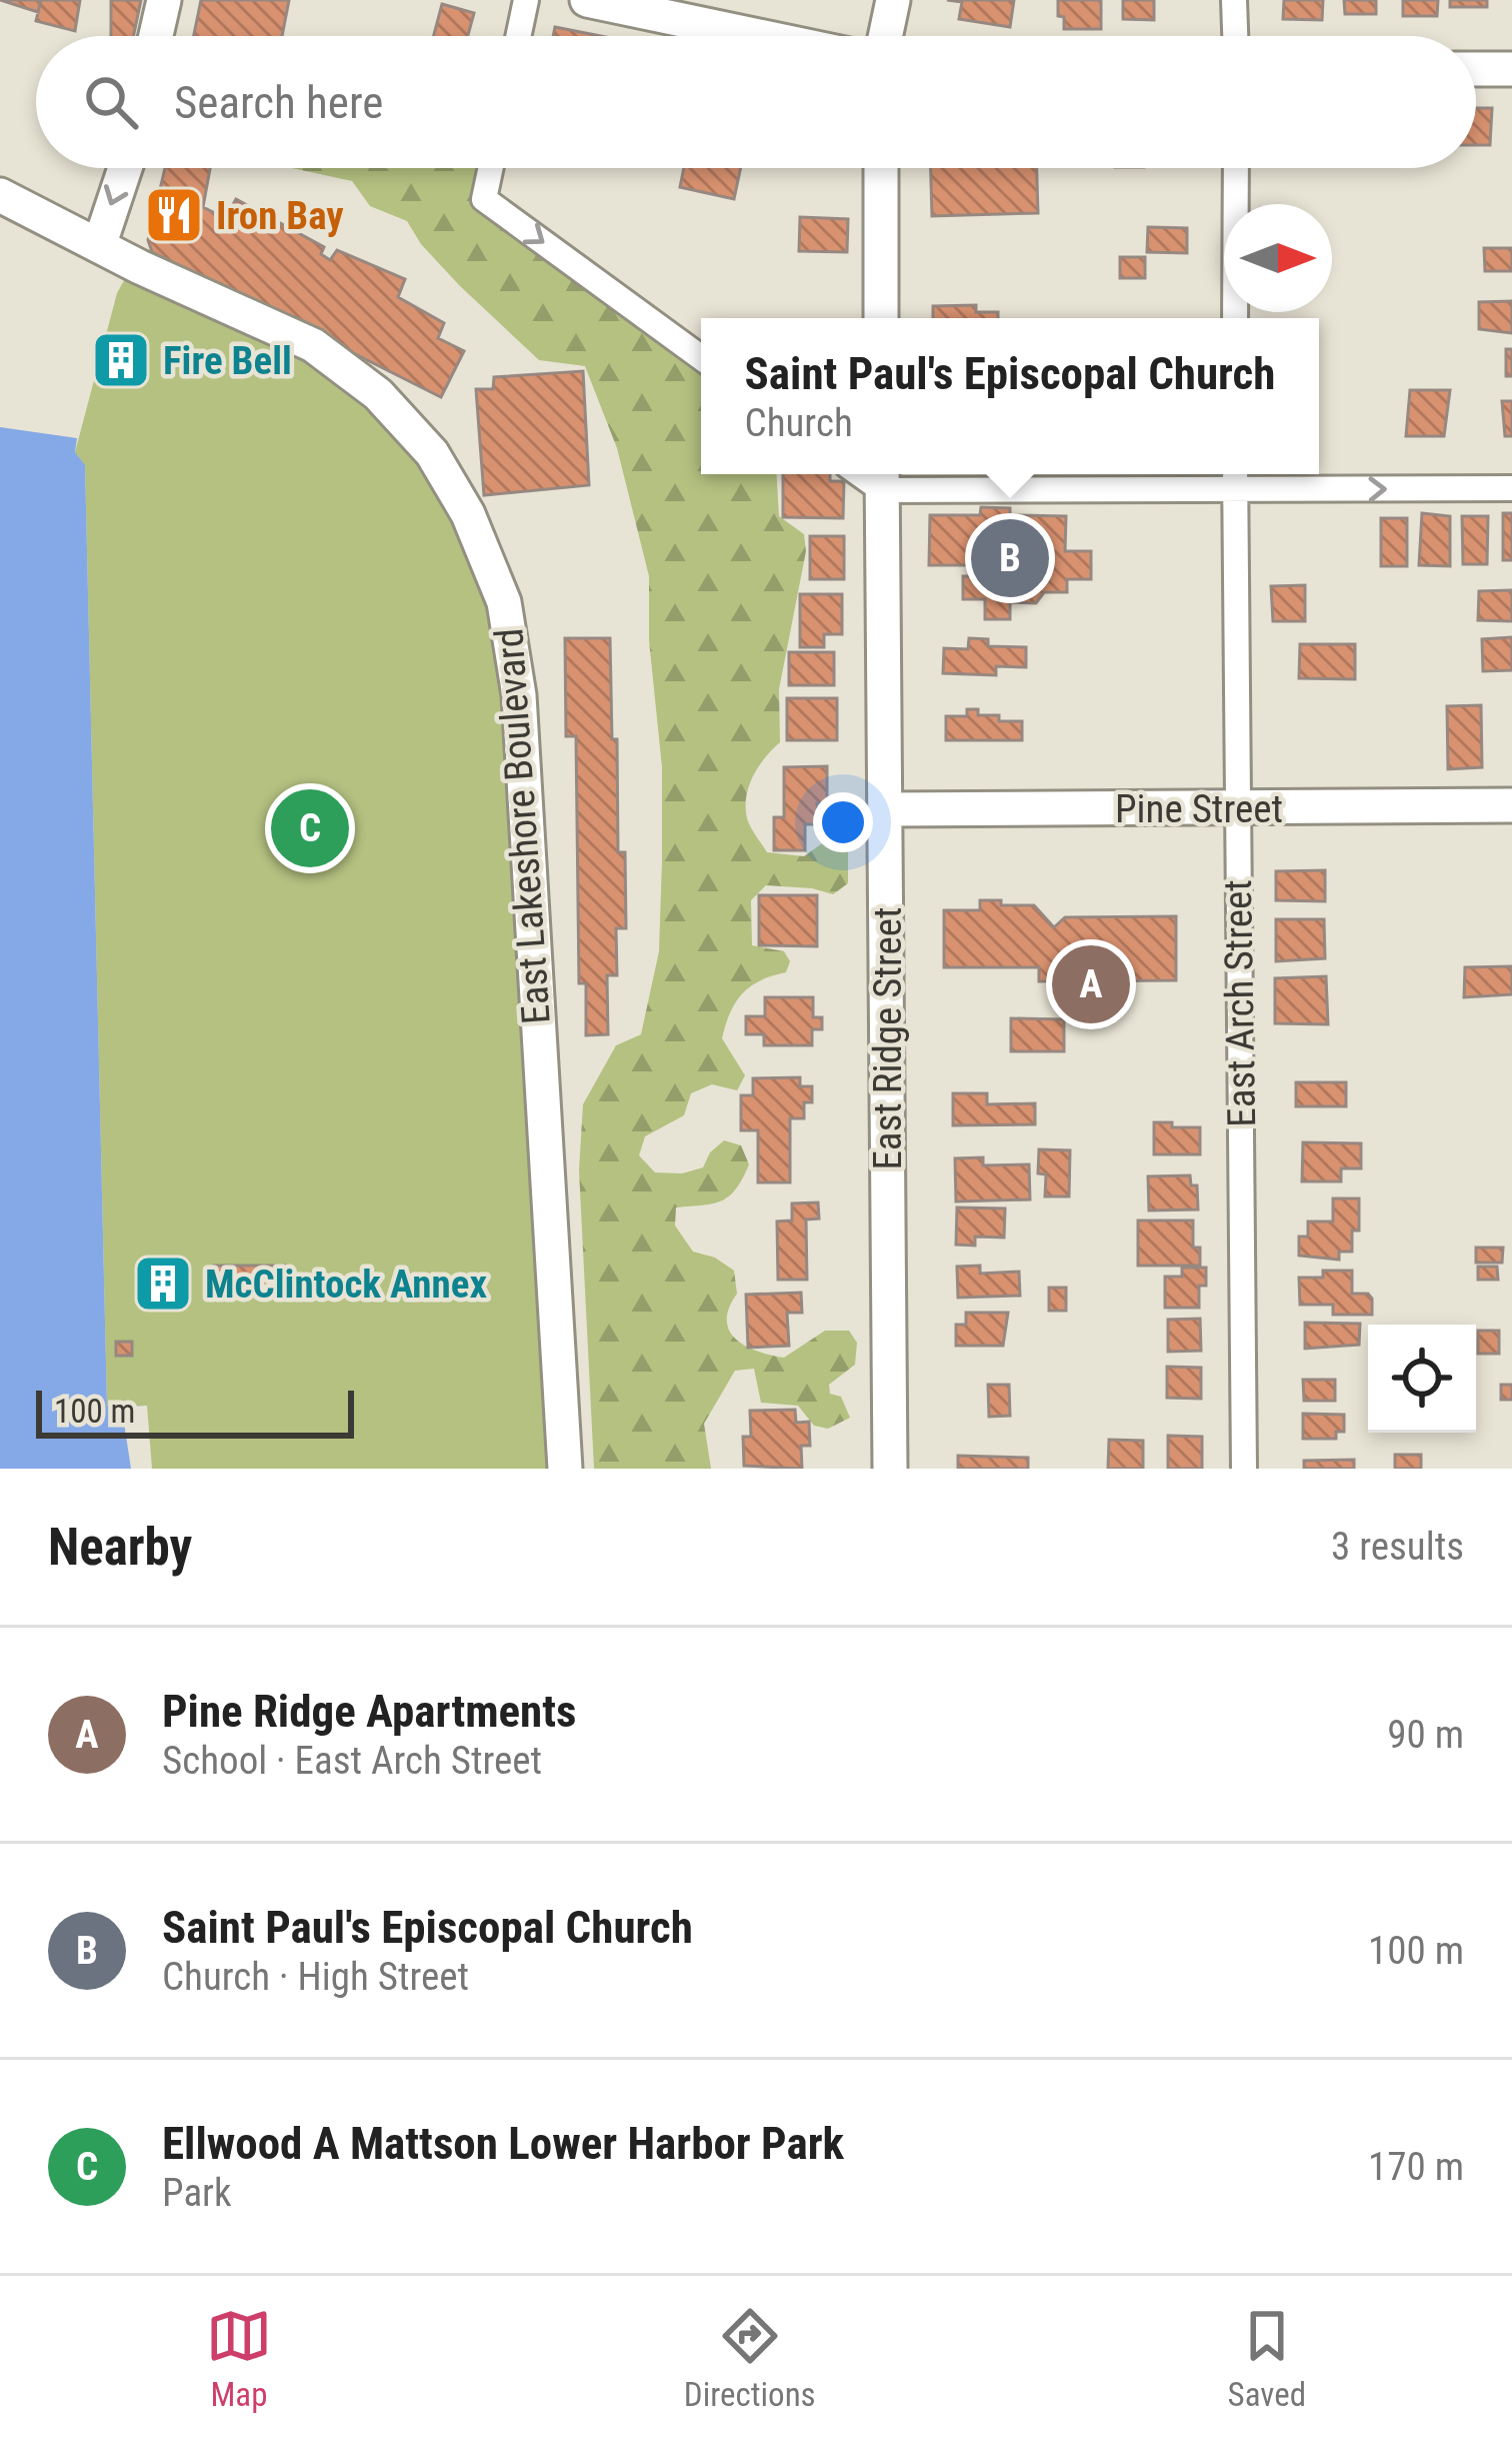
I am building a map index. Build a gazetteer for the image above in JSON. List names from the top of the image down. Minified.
{"streets":{"street":["Pine Street","East Lakeshore Boulevard","East Arch Street","East Ridge Street"]},"crossings":[["Pine Street","East Arch Street"],["Pine Street","East Ridge Street"]],"places":{"restaurant":["Iron Bay"],"building":["Fire Bell","McClintock Annex"]},"scale_bar":"100 m","north":"right","page":{"search":"Search here","popup":["Saint Paul's Episcopal Church","Church"],"pins":["B","C","A"],"scale":"100 m","heading":["Nearby","3 results"],"list":[{"mark":"A","name":"Pine Ridge Apartments","note":"School · East Arch Street","value":"90 m"},{"mark":"B","name":"Saint Paul's Episcopal Church","note":"Church · High Street","value":"100 m"},{"mark":"C","name":"Ellwood A Mattson Lower Harbor Park","note":"Park","value":"170 m"}],"nav":["Map","Directions","Saved"]}}
